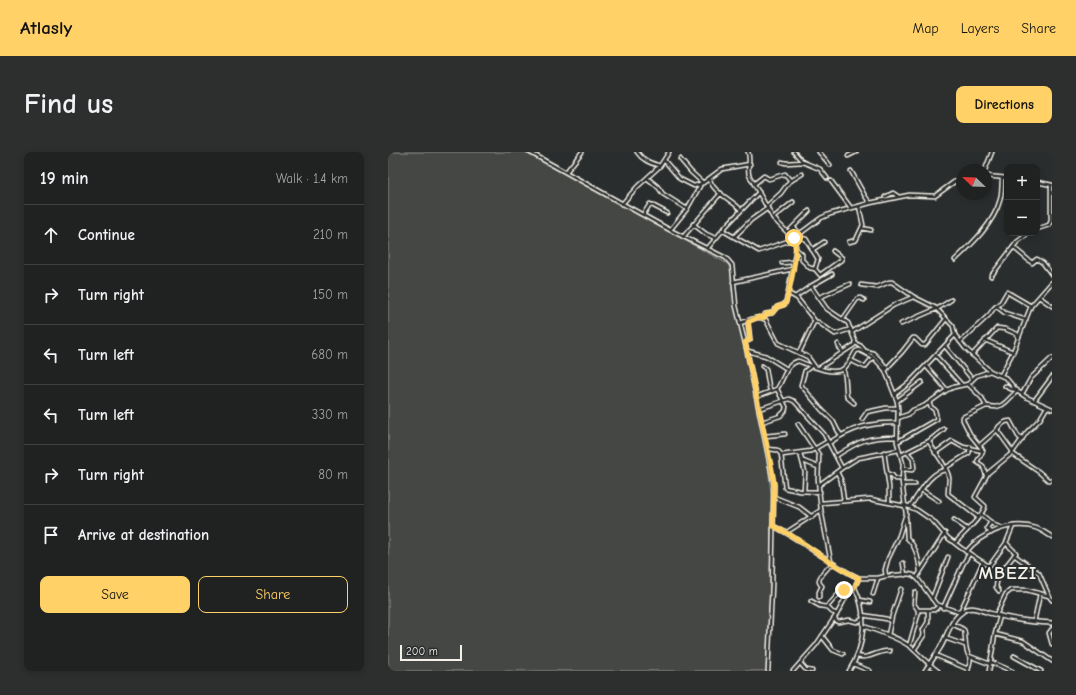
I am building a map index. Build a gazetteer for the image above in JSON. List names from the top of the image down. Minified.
{"districts":["MBEZI"],"scale_bar":"200 m","north":"top left","page":{"header":"Atlasly","nav":["Map","Layers","Share"],"buttons":["Directions",["Save","Share"]],"title":"Find us","heading":["19 min","Walk · 1.4 km"],"map_buttons":["+","−"],"list":[["Continue","210 m"],["Turn right","150 m"],["Turn left","680 m"],["Turn left","330 m"],["Turn right","80 m"],"Arrive at destination"],"scale":"200 m"}}
